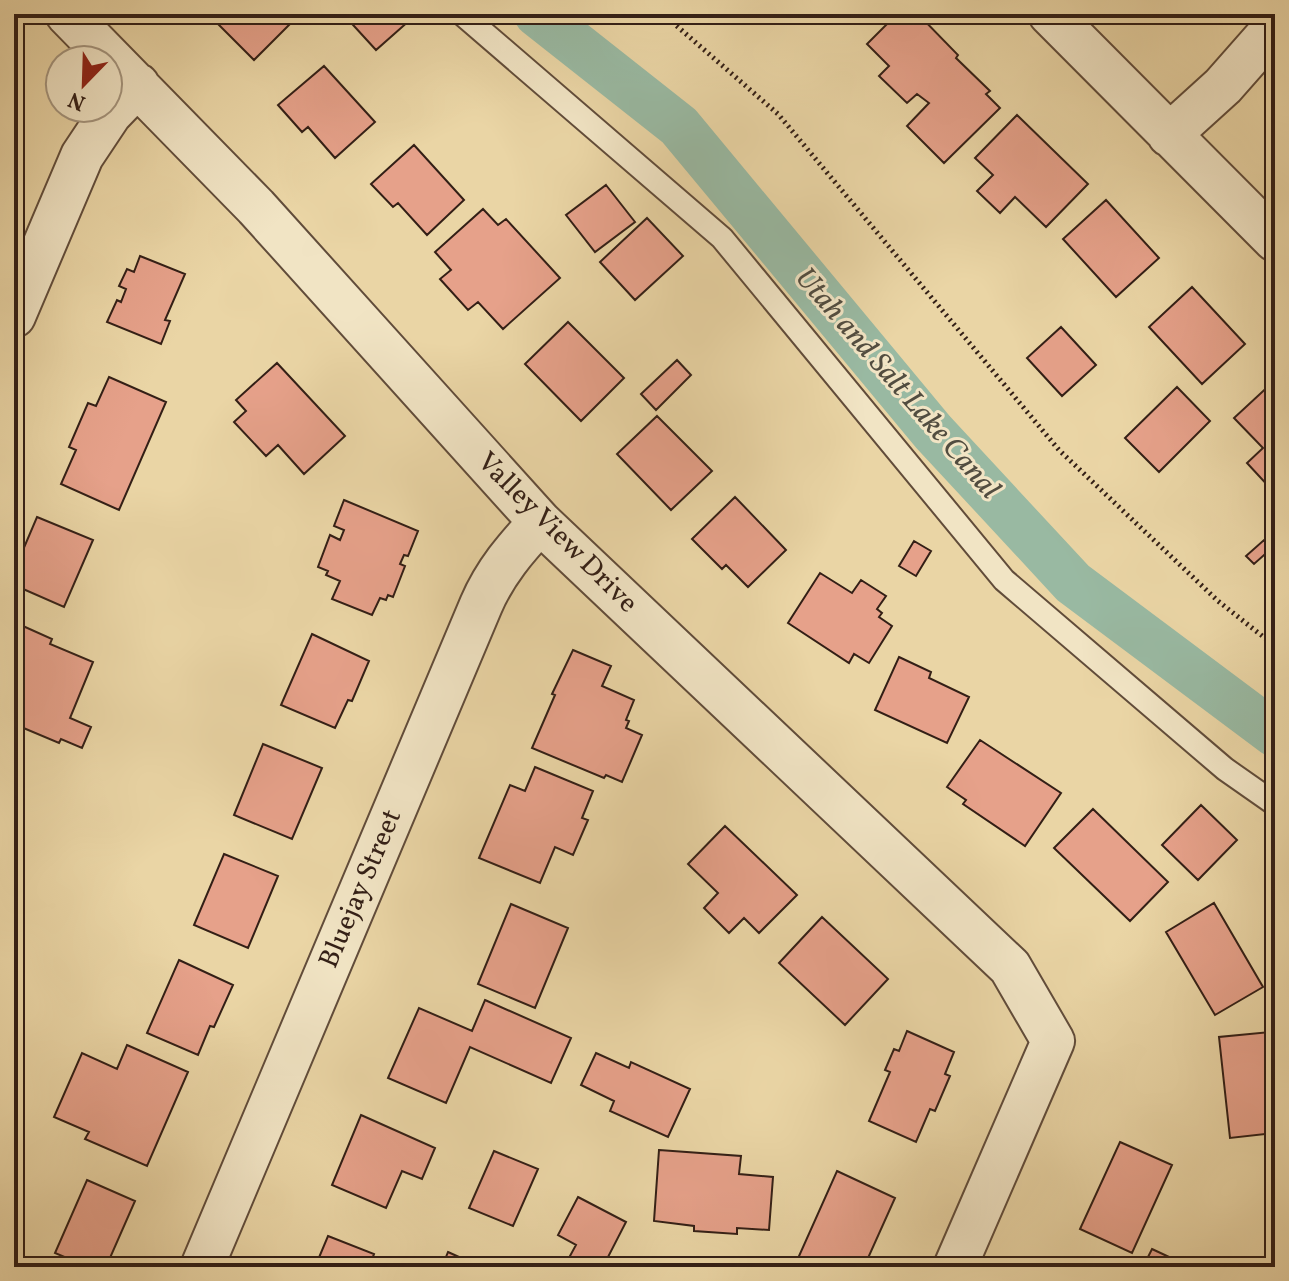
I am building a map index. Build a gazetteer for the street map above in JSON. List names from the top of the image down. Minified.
{"streets":{"street":["Valley View Drive","Bluejay Street"]},"crossings":[["Valley View Drive","Bluejay Street"]],"water":["Utah and Salt Lake Canal"],"north":"bottom left"}
